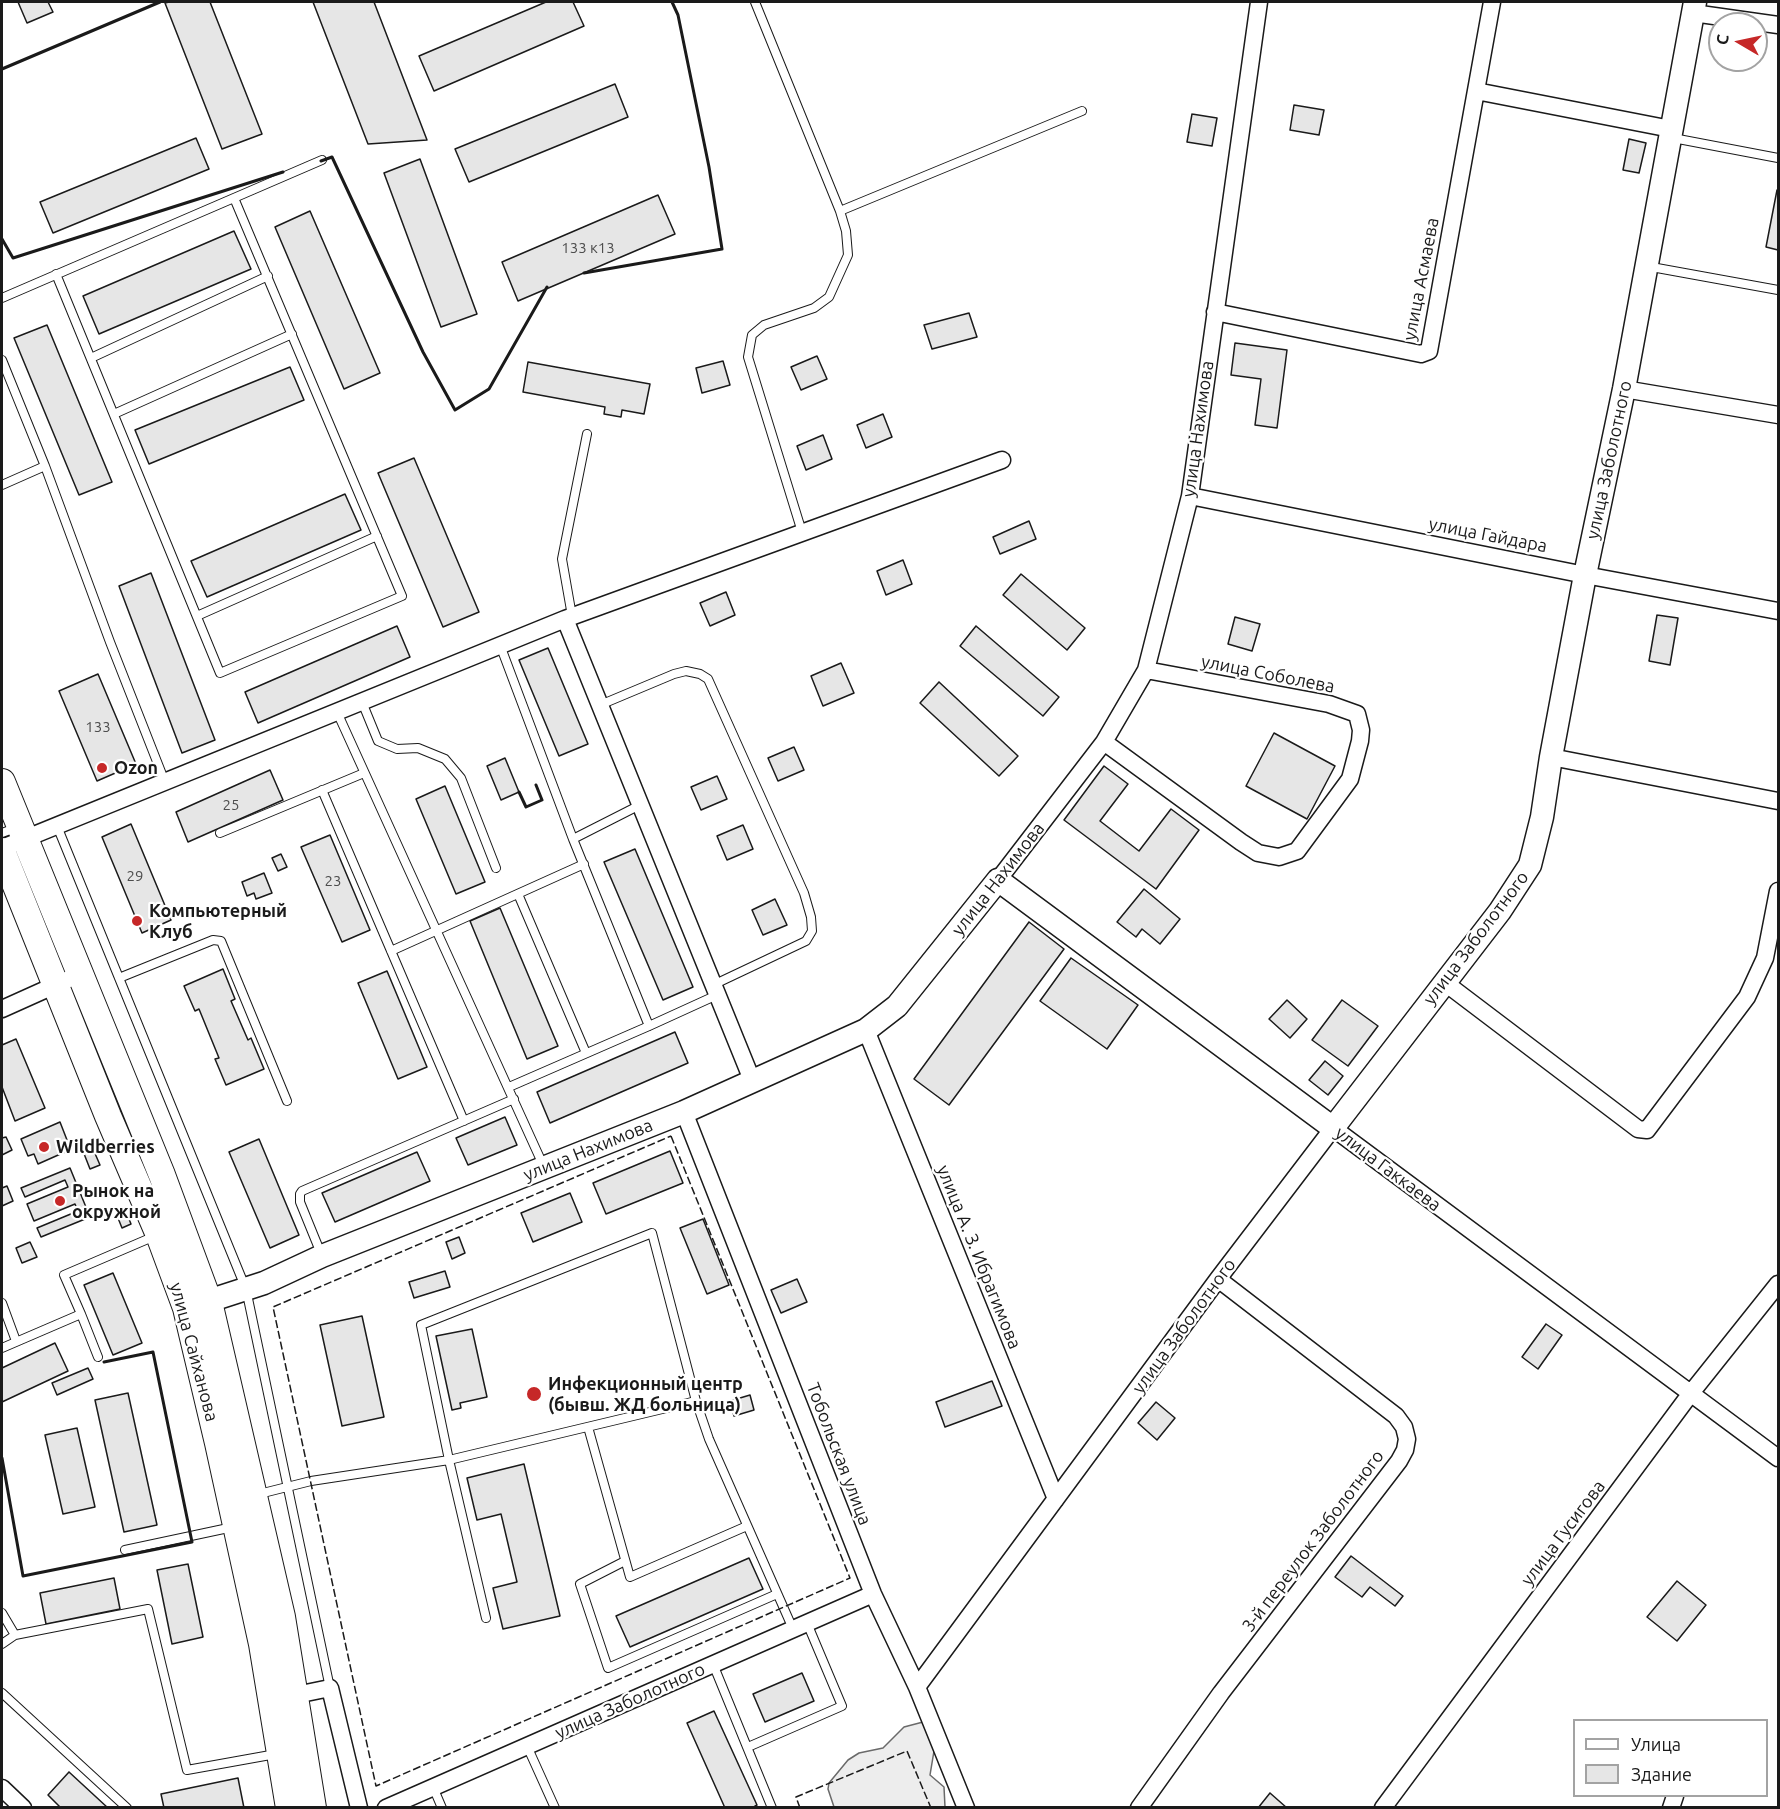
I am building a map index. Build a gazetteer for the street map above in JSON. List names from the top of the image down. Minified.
{"streets":{"main road":["улица Сайханова"],"street":["улица Асмаева","улица Нахимова","улица Заболотного","улица Гайдара","улица Соболева","улица Гаккаева","улица А. З. Ибрагимова","Тобольская улица","улица Гусигова","3-й переулок Заболотного"]},"crossings":[["улица Асмаева","улица Нахимова"],["улица Нахимова","улица Гайдара"],["улица Нахимова","улица Соболева"],["улица Нахимова","улица Гаккаева"],["улица Нахимова","улица А. З. Ибрагимова"],["улица Нахимова","улица Сайханова"],["улица Нахимова","Тобольская улица"],["улица Заболотного","улица Гайдара"],["улица Заболотного","улица Гаккаева"],["улица Заболотного","улица А. З. Ибрагимова"],["улица Заболотного","Тобольская улица"],["улица Заболотного","3-й переулок Заболотного"],["улица Гаккаева","улица Гусигова"]],"places":["Ozon","Компьютерный Клуб","Wildberries","Рынок на окружной","Инфекционный центр (бывш. ЖД больница)"],"house_numbers":["133 к13","133","25","29","23"],"legend":["Улица","Здание"],"north":"left"}
